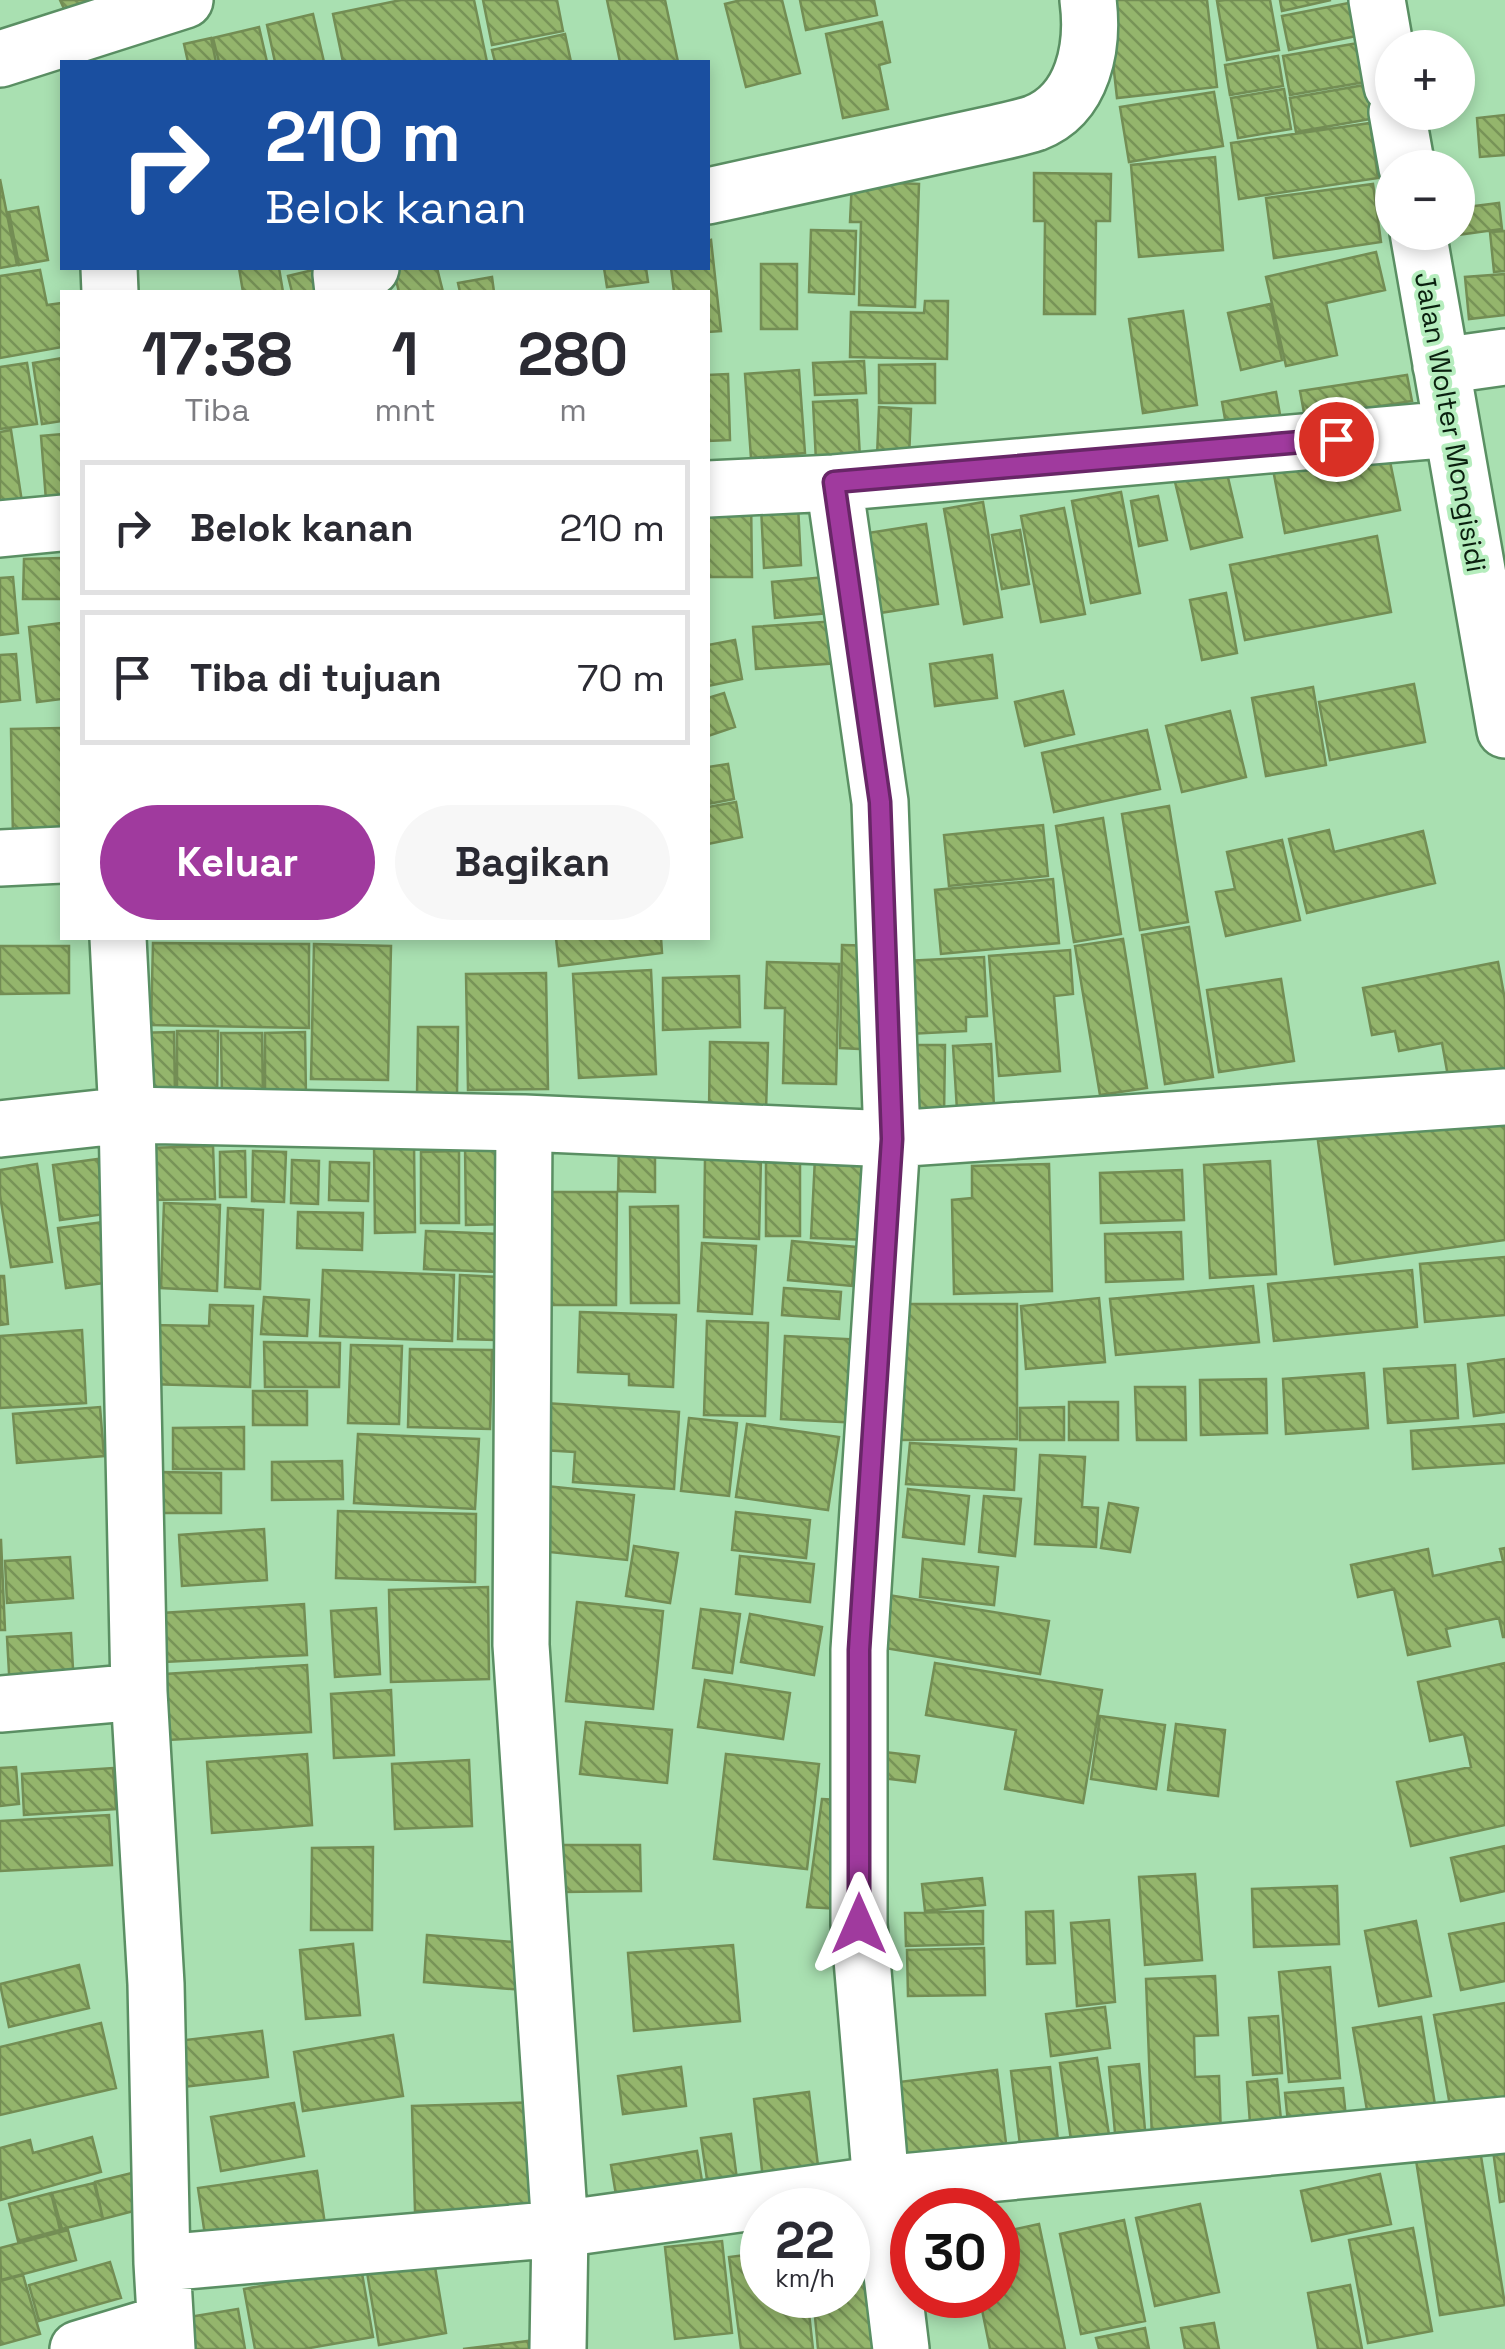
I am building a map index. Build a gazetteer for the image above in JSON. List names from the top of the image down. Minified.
{"streets":{"street":["Jalan Wolter Mongisidi"]},"page":{"map_buttons":["+","−"],"turn":["210 m","Belok kanan"],"eta":["17:38","Tiba","1","mnt","280","m"],"list":[{"name":"Belok kanan","value":"210 m"},{"name":"Tiba di tujuan","value":"70 m"}],"buttons":["Keluar","Bagikan"],"speed":"22 km/h","limit":"30"}}
